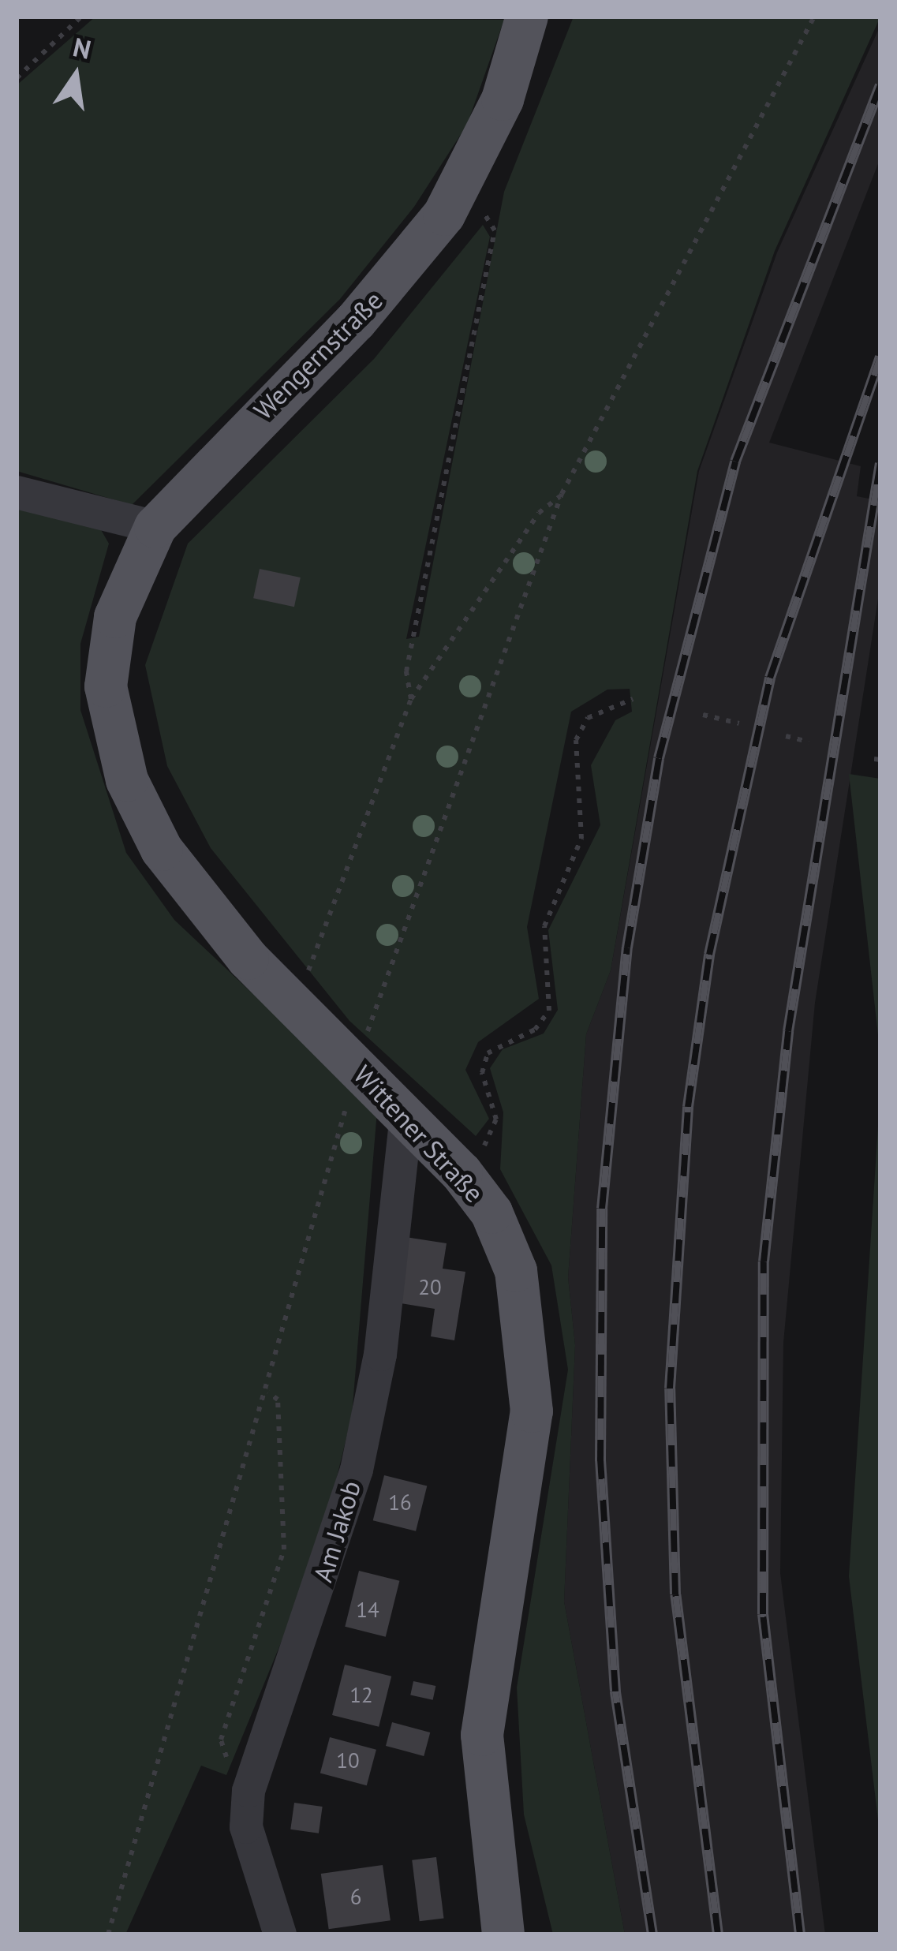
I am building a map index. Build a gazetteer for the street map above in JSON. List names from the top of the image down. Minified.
{"streets":{"main road":["Wengernstraße","Wittener Straße"],"street":["Am Jakob"]},"crossings":[["Wengernstraße","Wittener Straße"],["Wittener Straße","Am Jakob"]],"house_numbers":["20","16","14","12","10","6"],"north":"top"}
